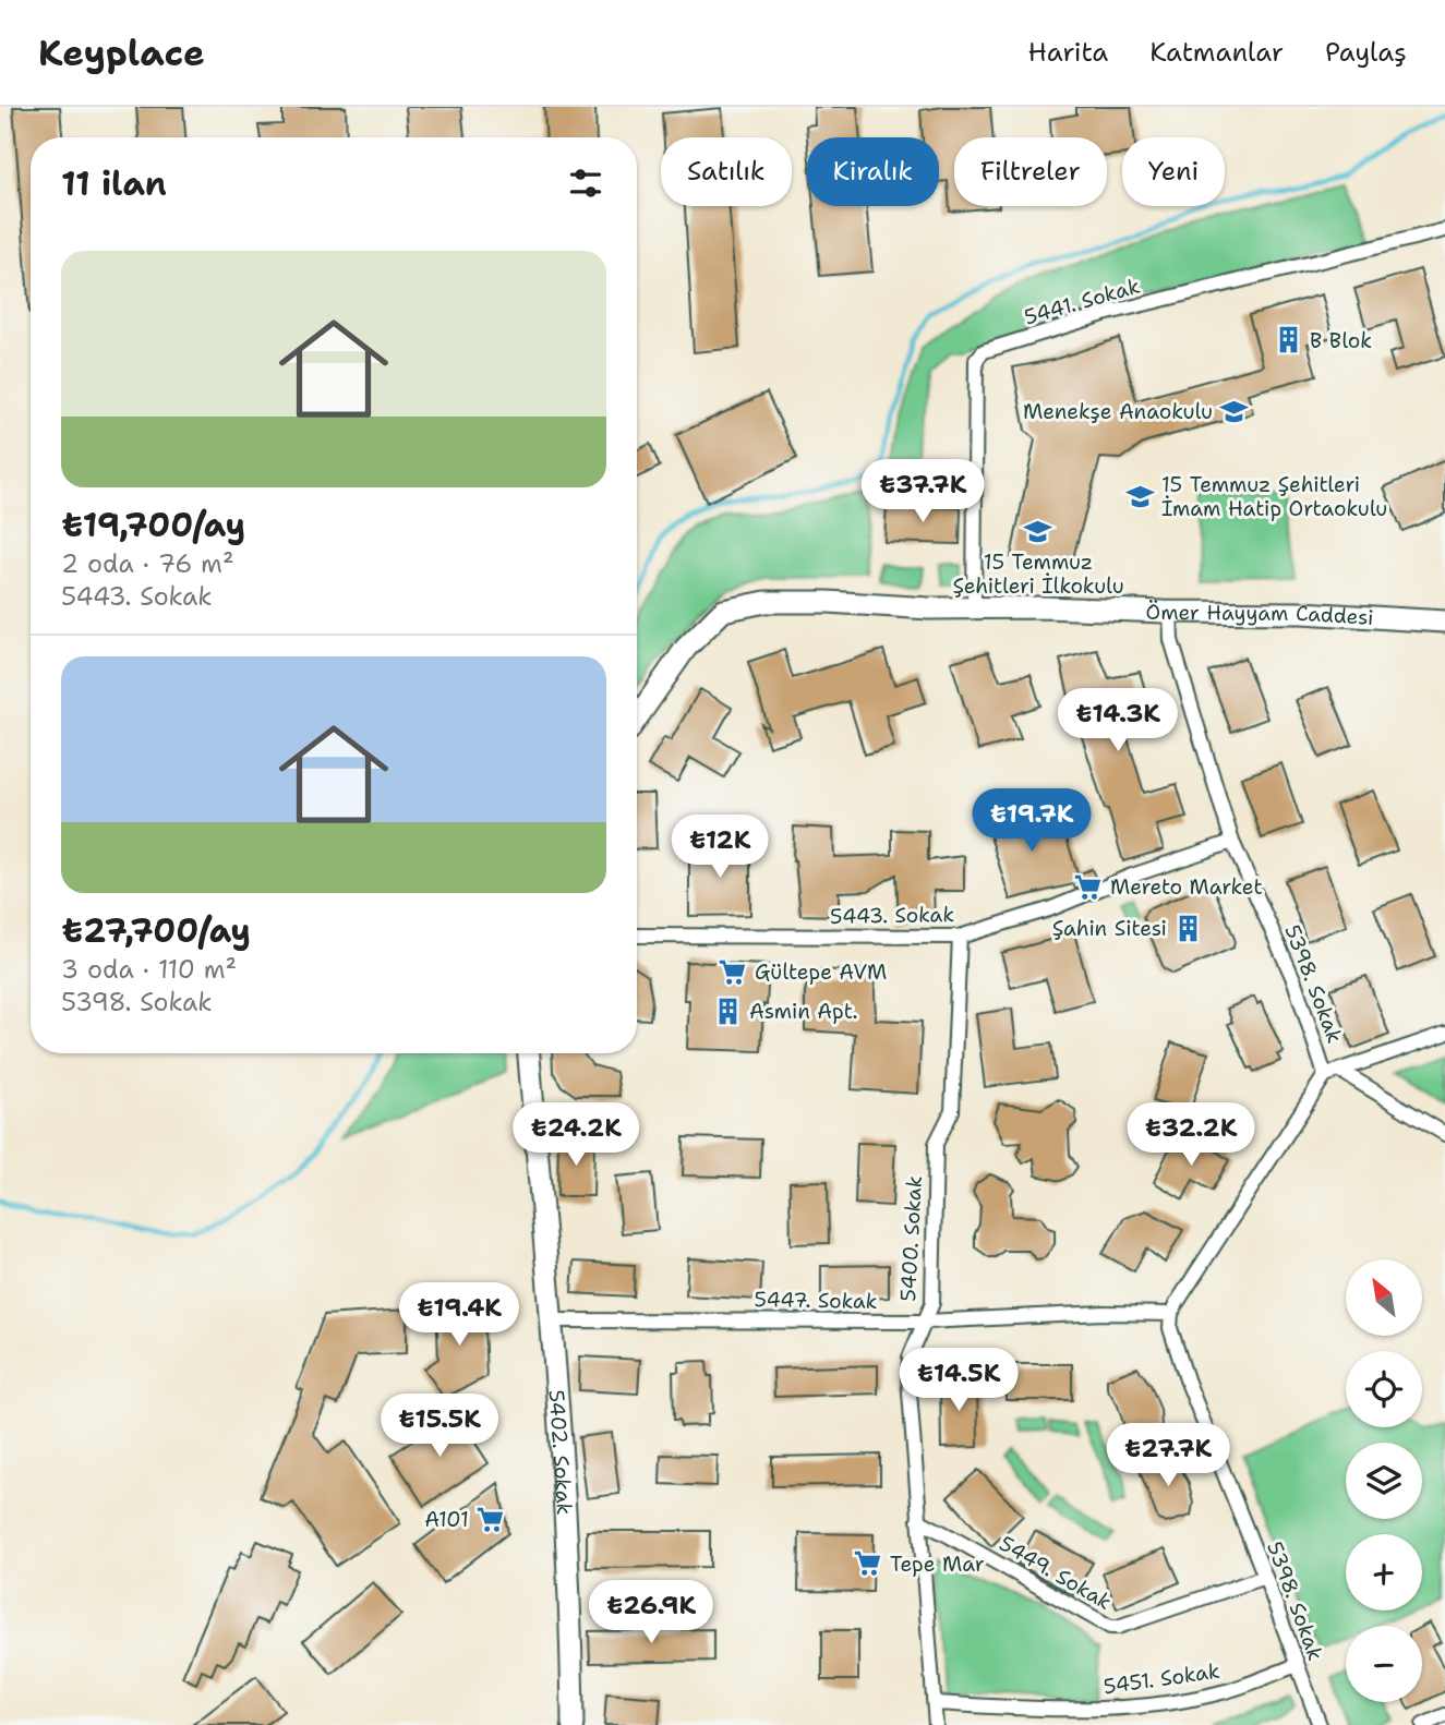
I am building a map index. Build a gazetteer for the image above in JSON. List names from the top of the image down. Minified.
{"streets":{"street":["5441. Sokak","Ömer Hayyam Caddesi","5443. Sokak","5398. Sokak","5400. Sokak","5447. Sokak","5402. Sokak","5449. Sokak","5451. Sokak"]},"crossings":[["5441. Sokak","Ömer Hayyam Caddesi"],["Ömer Hayyam Caddesi","5398. Sokak"],["5443. Sokak","5398. Sokak"],["5443. Sokak","5400. Sokak"],["5398. Sokak","5447. Sokak"],["5398. Sokak","5449. Sokak"],["5398. Sokak","5451. Sokak"],["5400. Sokak","5447. Sokak"],["5400. Sokak","5449. Sokak"],["5400. Sokak","5451. Sokak"],["5447. Sokak","5402. Sokak"]],"places":{"building":["B Blok","Şahin Sitesi","Asmin Apt."],"school or university":["Menekşe Anaokulu","15 Temmuz Şehitleri İmam Hatip Ortaokulu","15 Temmuz Şehitleri İlkokulu"],"supermarket":["Mereto Market","Gültepe AVM","A101","Tepe Mar"]},"north":"top left","page":{"header":"Keyplace","nav":["Harita","Katmanlar","Paylaş"],"chip":["Satılık","Kiralık","Filtreler","Yeni"],"heading":"11 ilan","list":[{"name":"₺19,700/ay","note":"2 oda · 76 m² · 5443. Sokak"},{"name":"₺27,700/ay","note":"3 oda · 110 m² · 5398. Sokak"}],"price":["₺37.7K","₺14.3K","₺19.7K","₺12K","₺24.2K","₺32.2K","₺19.4K","₺14.5K","₺15.5K","₺27.7K","₺26.9K"],"map_buttons":["+","−"]}}
